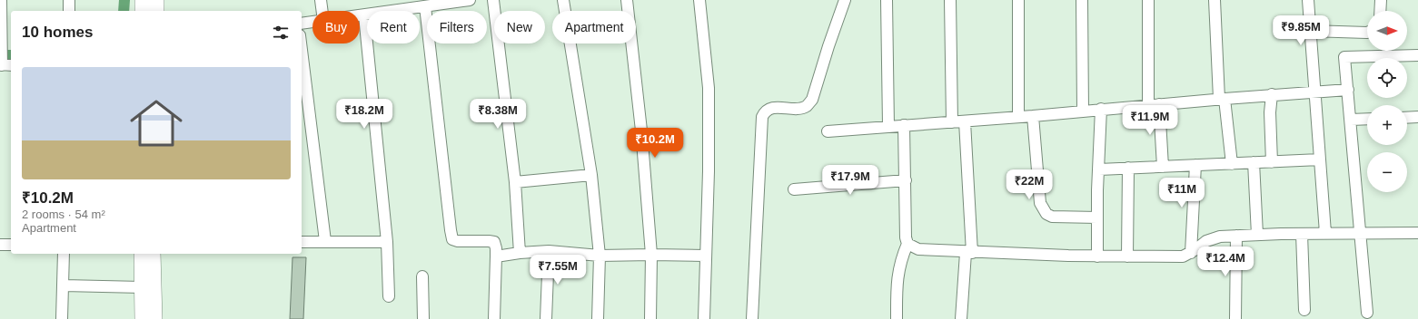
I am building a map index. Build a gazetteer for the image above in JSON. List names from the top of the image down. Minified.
{"north":"right","page":{"map_buttons":["+","−"],"chip":["Buy","Rent","Filters","New","Apartment"],"heading":"10 homes","price":["₹9.85M","₹18.2M","₹8.38M","₹11.9M","₹10.2M","₹17.9M","₹22M","₹11M","₹12.4M","₹7.55M"],"list":[{"name":"₹10.2M","note":"2 rooms · 54 m² · Apartment"}]}}
